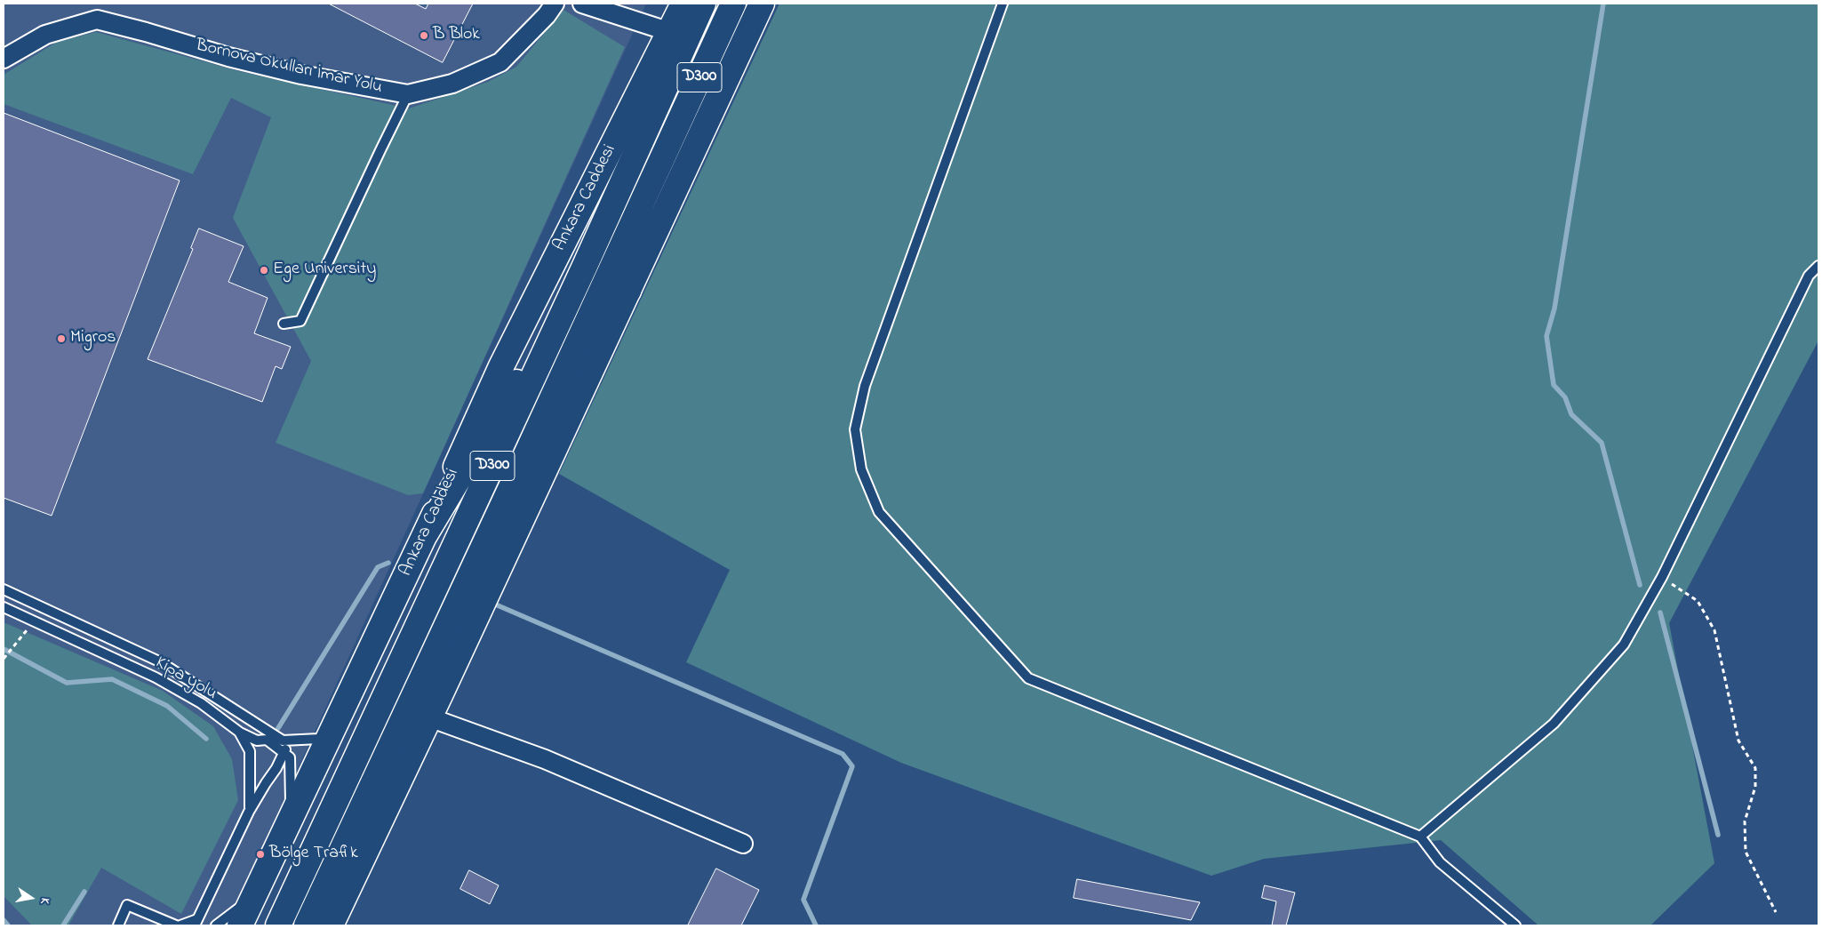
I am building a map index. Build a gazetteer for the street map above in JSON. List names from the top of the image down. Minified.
{"streets":{"main road":["D300","Ankara Caddesi"],"street":["Bornova Okulları İmar Yolu"],"lane":["Kipa yolu"]},"places":["B Blok","Ege University","Migros","Bölge Trafik"],"north":"right"}
